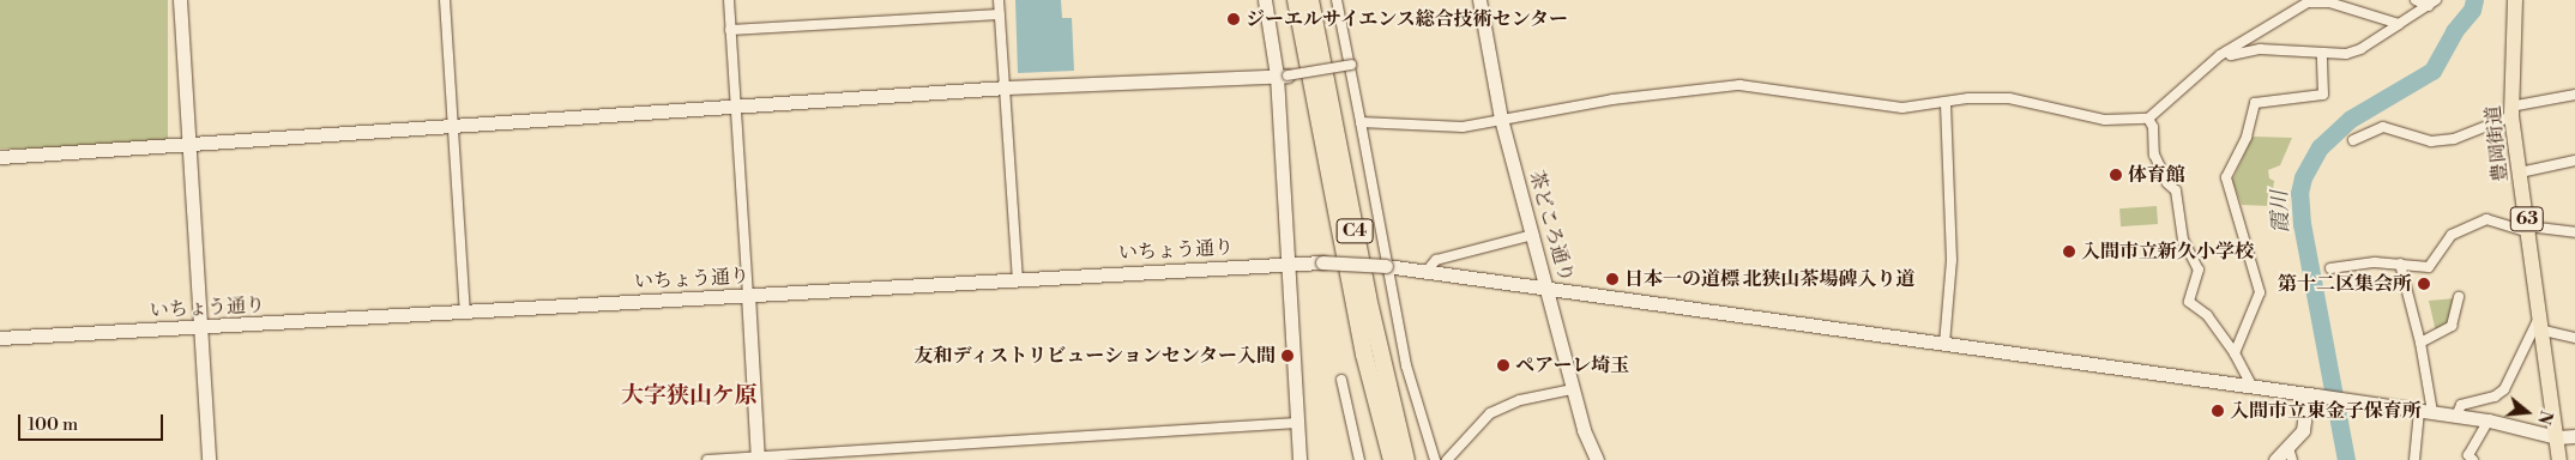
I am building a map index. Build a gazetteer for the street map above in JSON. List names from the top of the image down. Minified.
{"streets":{"highway":["C4"],"main road":["豊岡街道","63"],"street":["茶どころ通り","いちょう通り"]},"crossings":[["豊岡街道","いちょう通り"],["茶どころ通り","いちょう通り"]],"districts":["大字狭山ケ原"],"water":["霞川"],"places":["ジーエルサイエンス総合技術センター","体育館","入間市立新久小学校","日本一の道標 北狭山茶場碑入り道","第十二区集会所","友和ディストリビューションセンター入間","ペアーレ埼玉","入間市立東金子保育所"],"scale_bar":"100 m","north":"right"}
